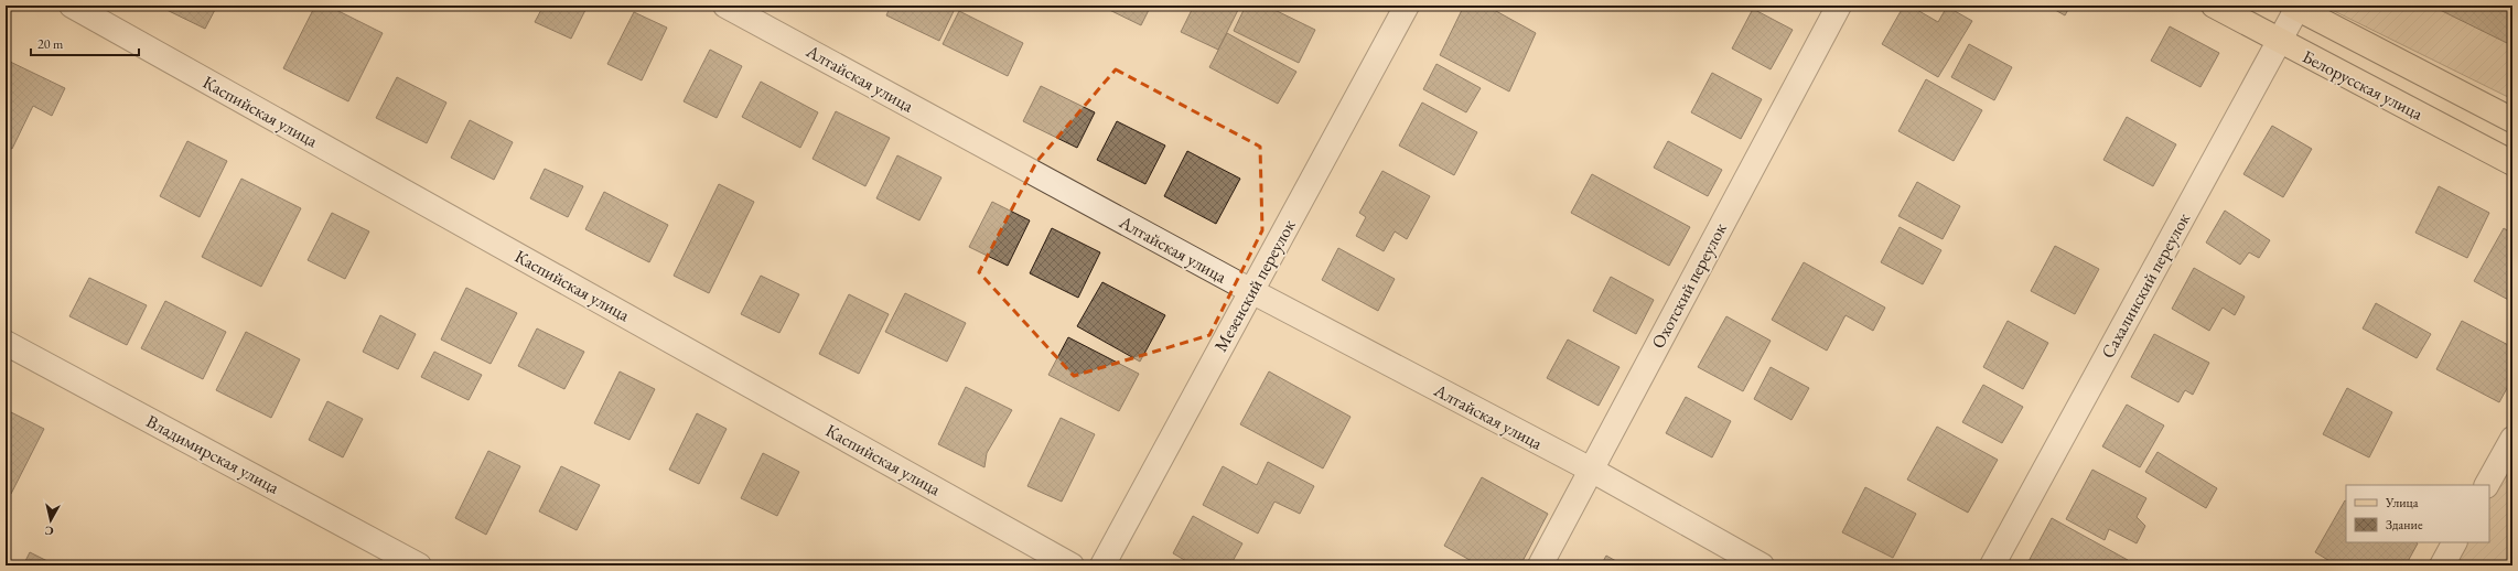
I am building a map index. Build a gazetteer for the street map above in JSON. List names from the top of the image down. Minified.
{"streets":{"main road":["Белорусская улица"],"street":["Алтайская улица","Каспийская улица","Мезенский переулок","Охотский переулок","Сахалинский переулок","Владимирская улица"]},"crossings":[["Алтайская улица","Мезенский переулок"],["Алтайская улица","Охотский переулок"],["Белорусская улица","Сахалинский переулок"]],"legend":["Улица","Здание"],"scale_bar":"20 m","north":"bottom"}
